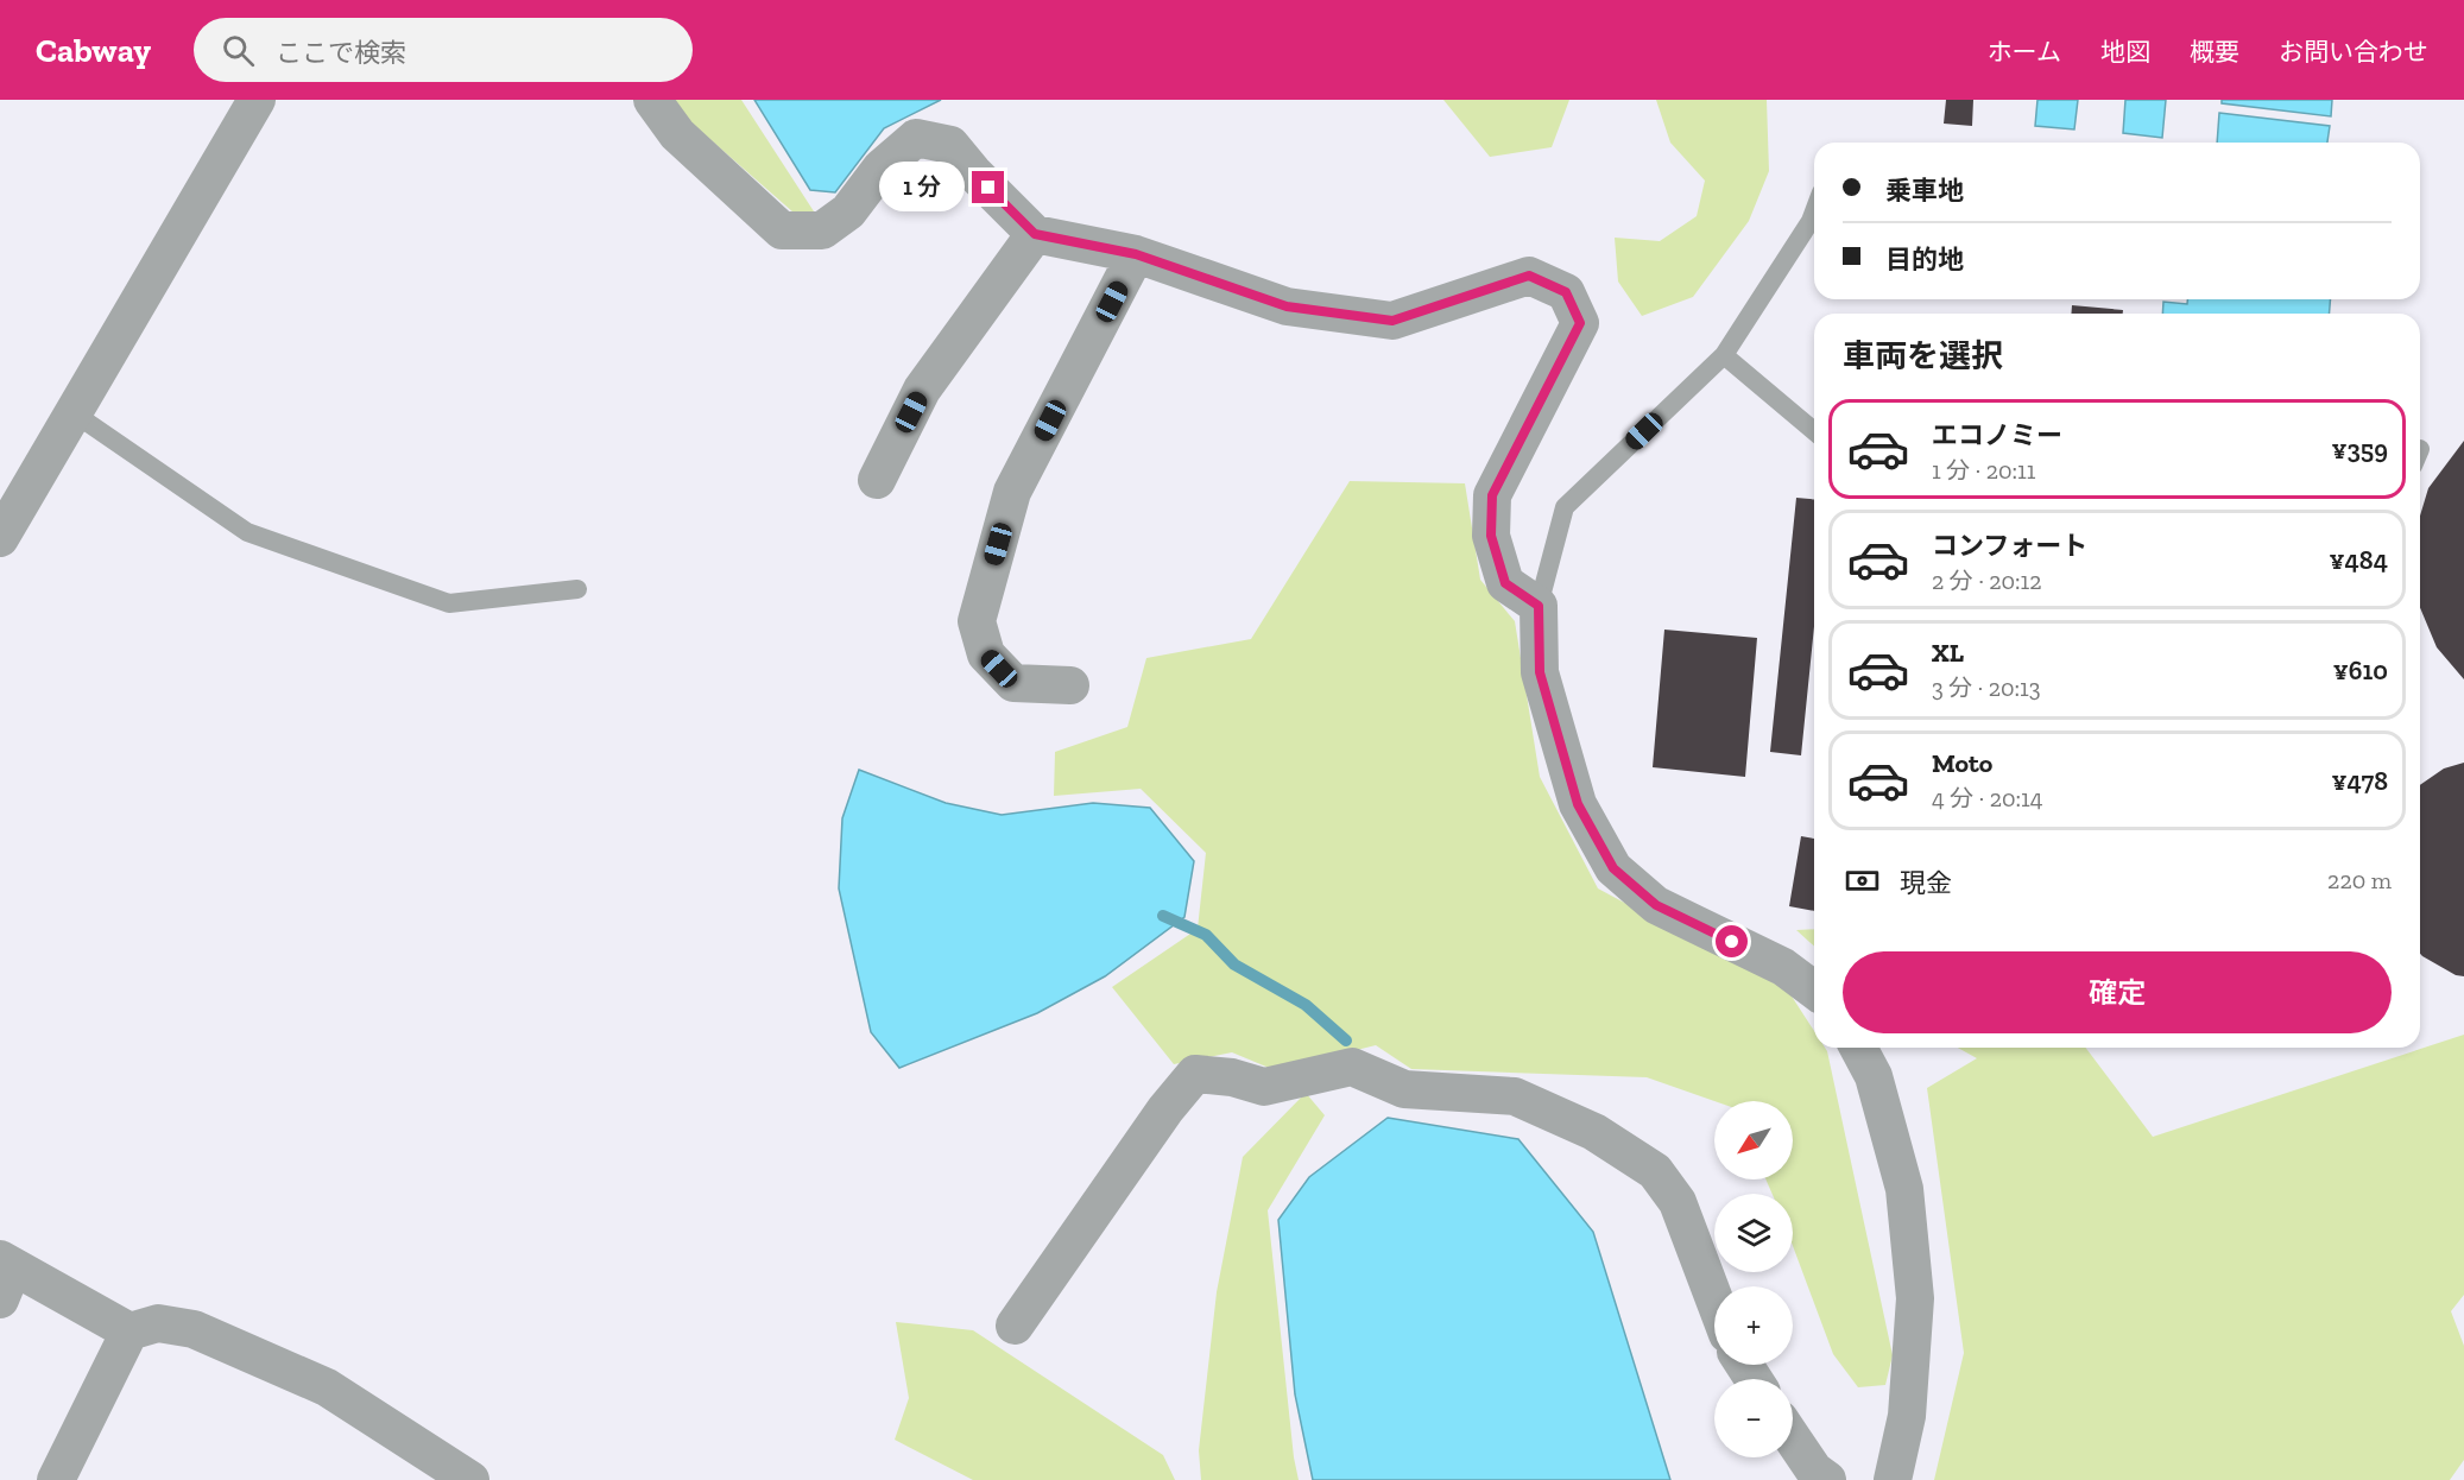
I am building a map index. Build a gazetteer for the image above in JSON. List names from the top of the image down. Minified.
{"north":"bottom left","page":{"header":"Cabway","search":"ここで検索","nav":["ホーム","地図","概要","お問い合わせ"],"banner":["乗車地","目的地"],"bubble":"1 分","heading":"車両を選択","list":[{"name":"エコノミー","note":"1 分 · 20:11","value":"¥359"},{"name":"コンフォート","note":"2 分 · 20:12","value":"¥484"},{"name":"XL","note":"3 分 · 20:13","value":"¥610"},{"name":"Moto","note":"4 分 · 20:14","value":"¥478"}],"pay":["現金","220 m"],"buttons":"確定","map_buttons":["+","−"]}}
